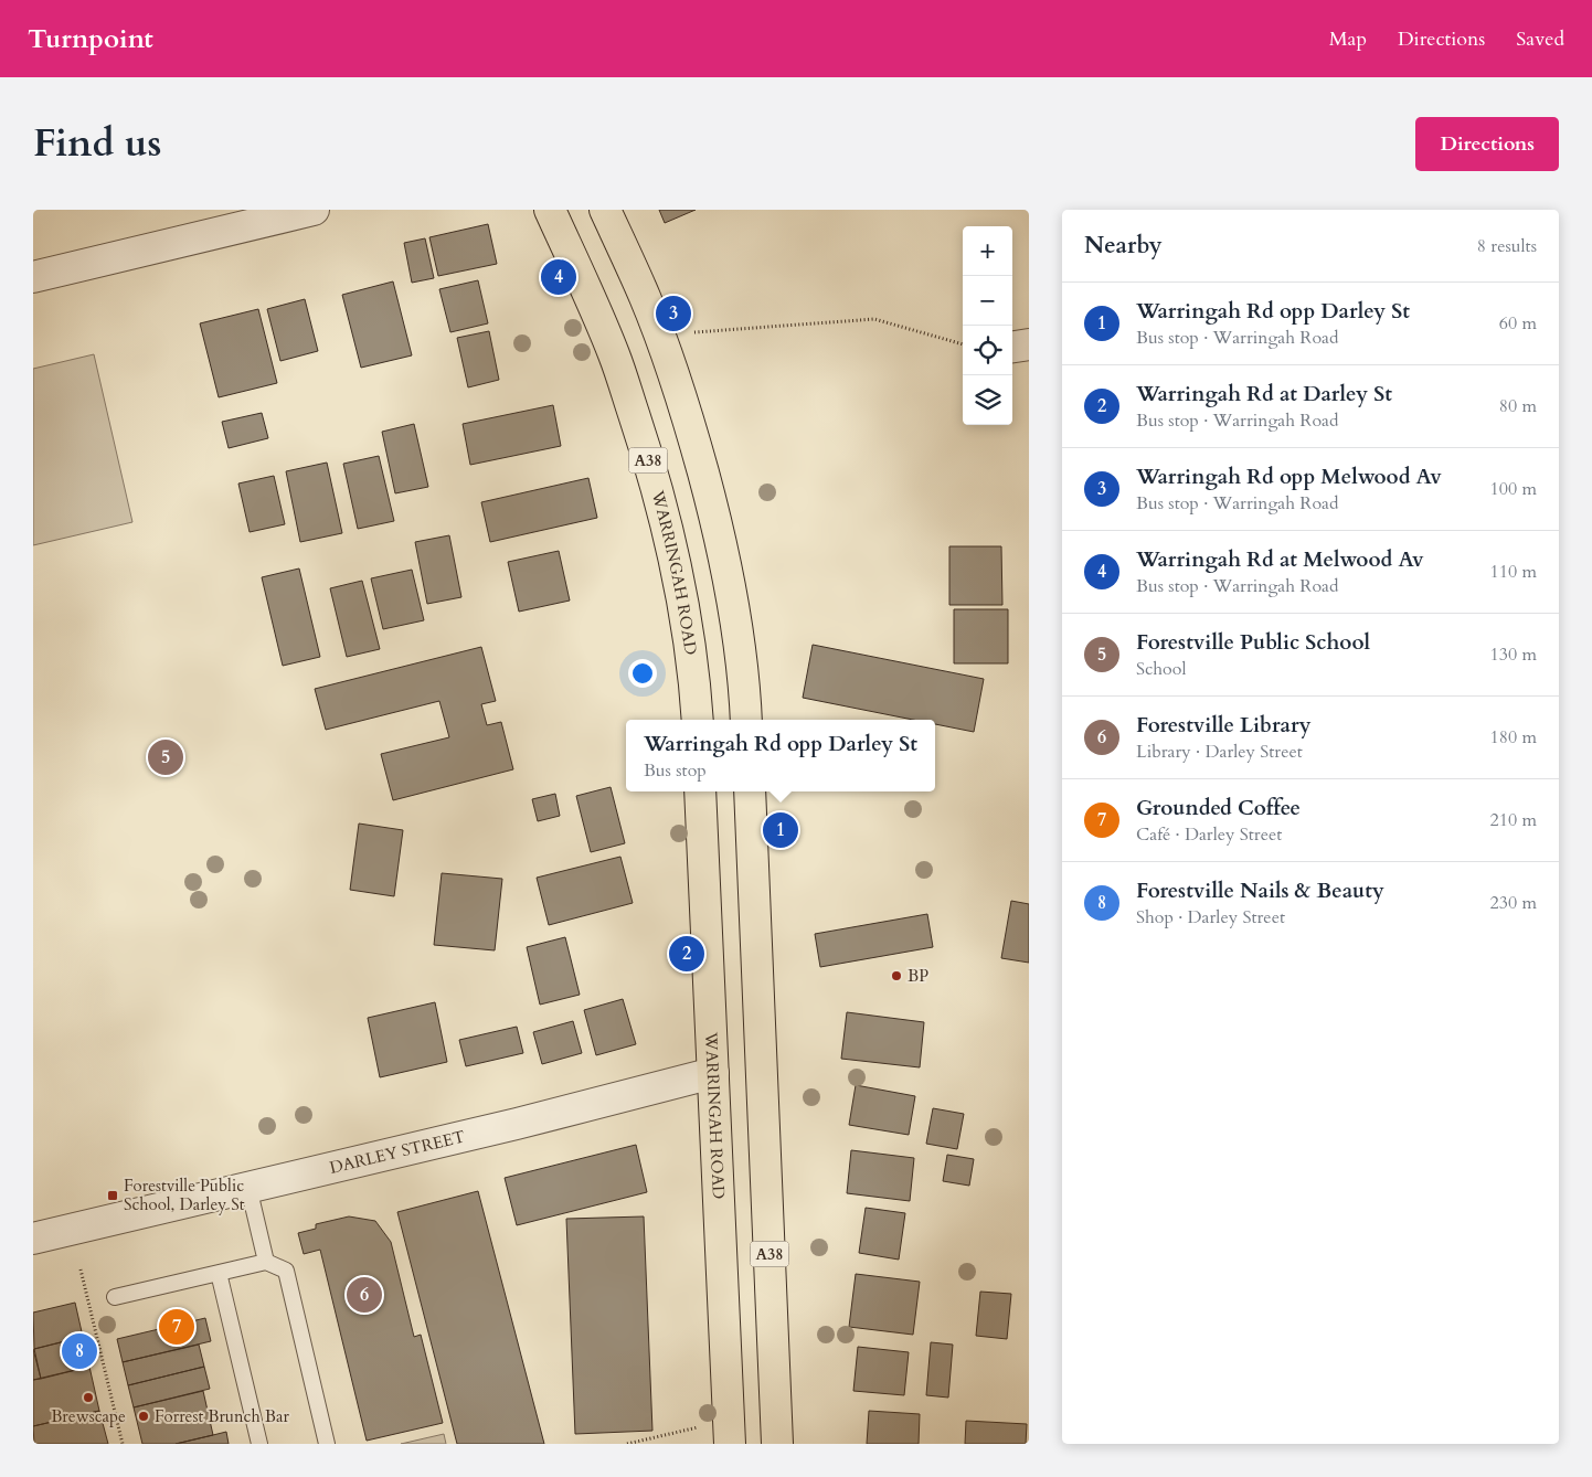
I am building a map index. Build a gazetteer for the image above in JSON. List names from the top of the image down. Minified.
{"streets":{"highway":["A38","WARRINGAH ROAD","DARLEY STREET"]},"crossings":[["A38","DARLEY STREET"],["WARRINGAH ROAD","DARLEY STREET"]],"places":{"other":["BP","Brewscape","Forrest Brunch Bar"],"transit":["Forestville Public School, Darley St"]},"page":{"header":"Turnpoint","nav":["Map","Directions","Saved"],"title":"Find us","buttons":"Directions","heading":["Nearby","8 results"],"map_buttons":["+","−"],"pins":["4","3","5","1","2","6","7","8"],"list":[{"mark":"1","name":"Warringah Rd opp Darley St","note":"Bus stop · Warringah Road","value":"60 m"},{"mark":"2","name":"Warringah Rd at Darley St","note":"Bus stop · Warringah Road","value":"80 m"},{"mark":"3","name":"Warringah Rd opp Melwood Av","note":"Bus stop · Warringah Road","value":"100 m"},{"mark":"4","name":"Warringah Rd at Melwood Av","note":"Bus stop · Warringah Road","value":"110 m"},{"mark":"5","name":"Forestville Public School","note":"School","value":"130 m"},{"mark":"6","name":"Forestville Library","note":"Library · Darley Street","value":"180 m"},{"mark":"7","name":"Grounded Coffee","note":"Café · Darley Street","value":"210 m"},{"mark":"8","name":"Forestville Nails & Beauty","note":"Shop · Darley Street","value":"230 m"}],"popup":["Warringah Rd opp Darley St","Bus stop"]}}
